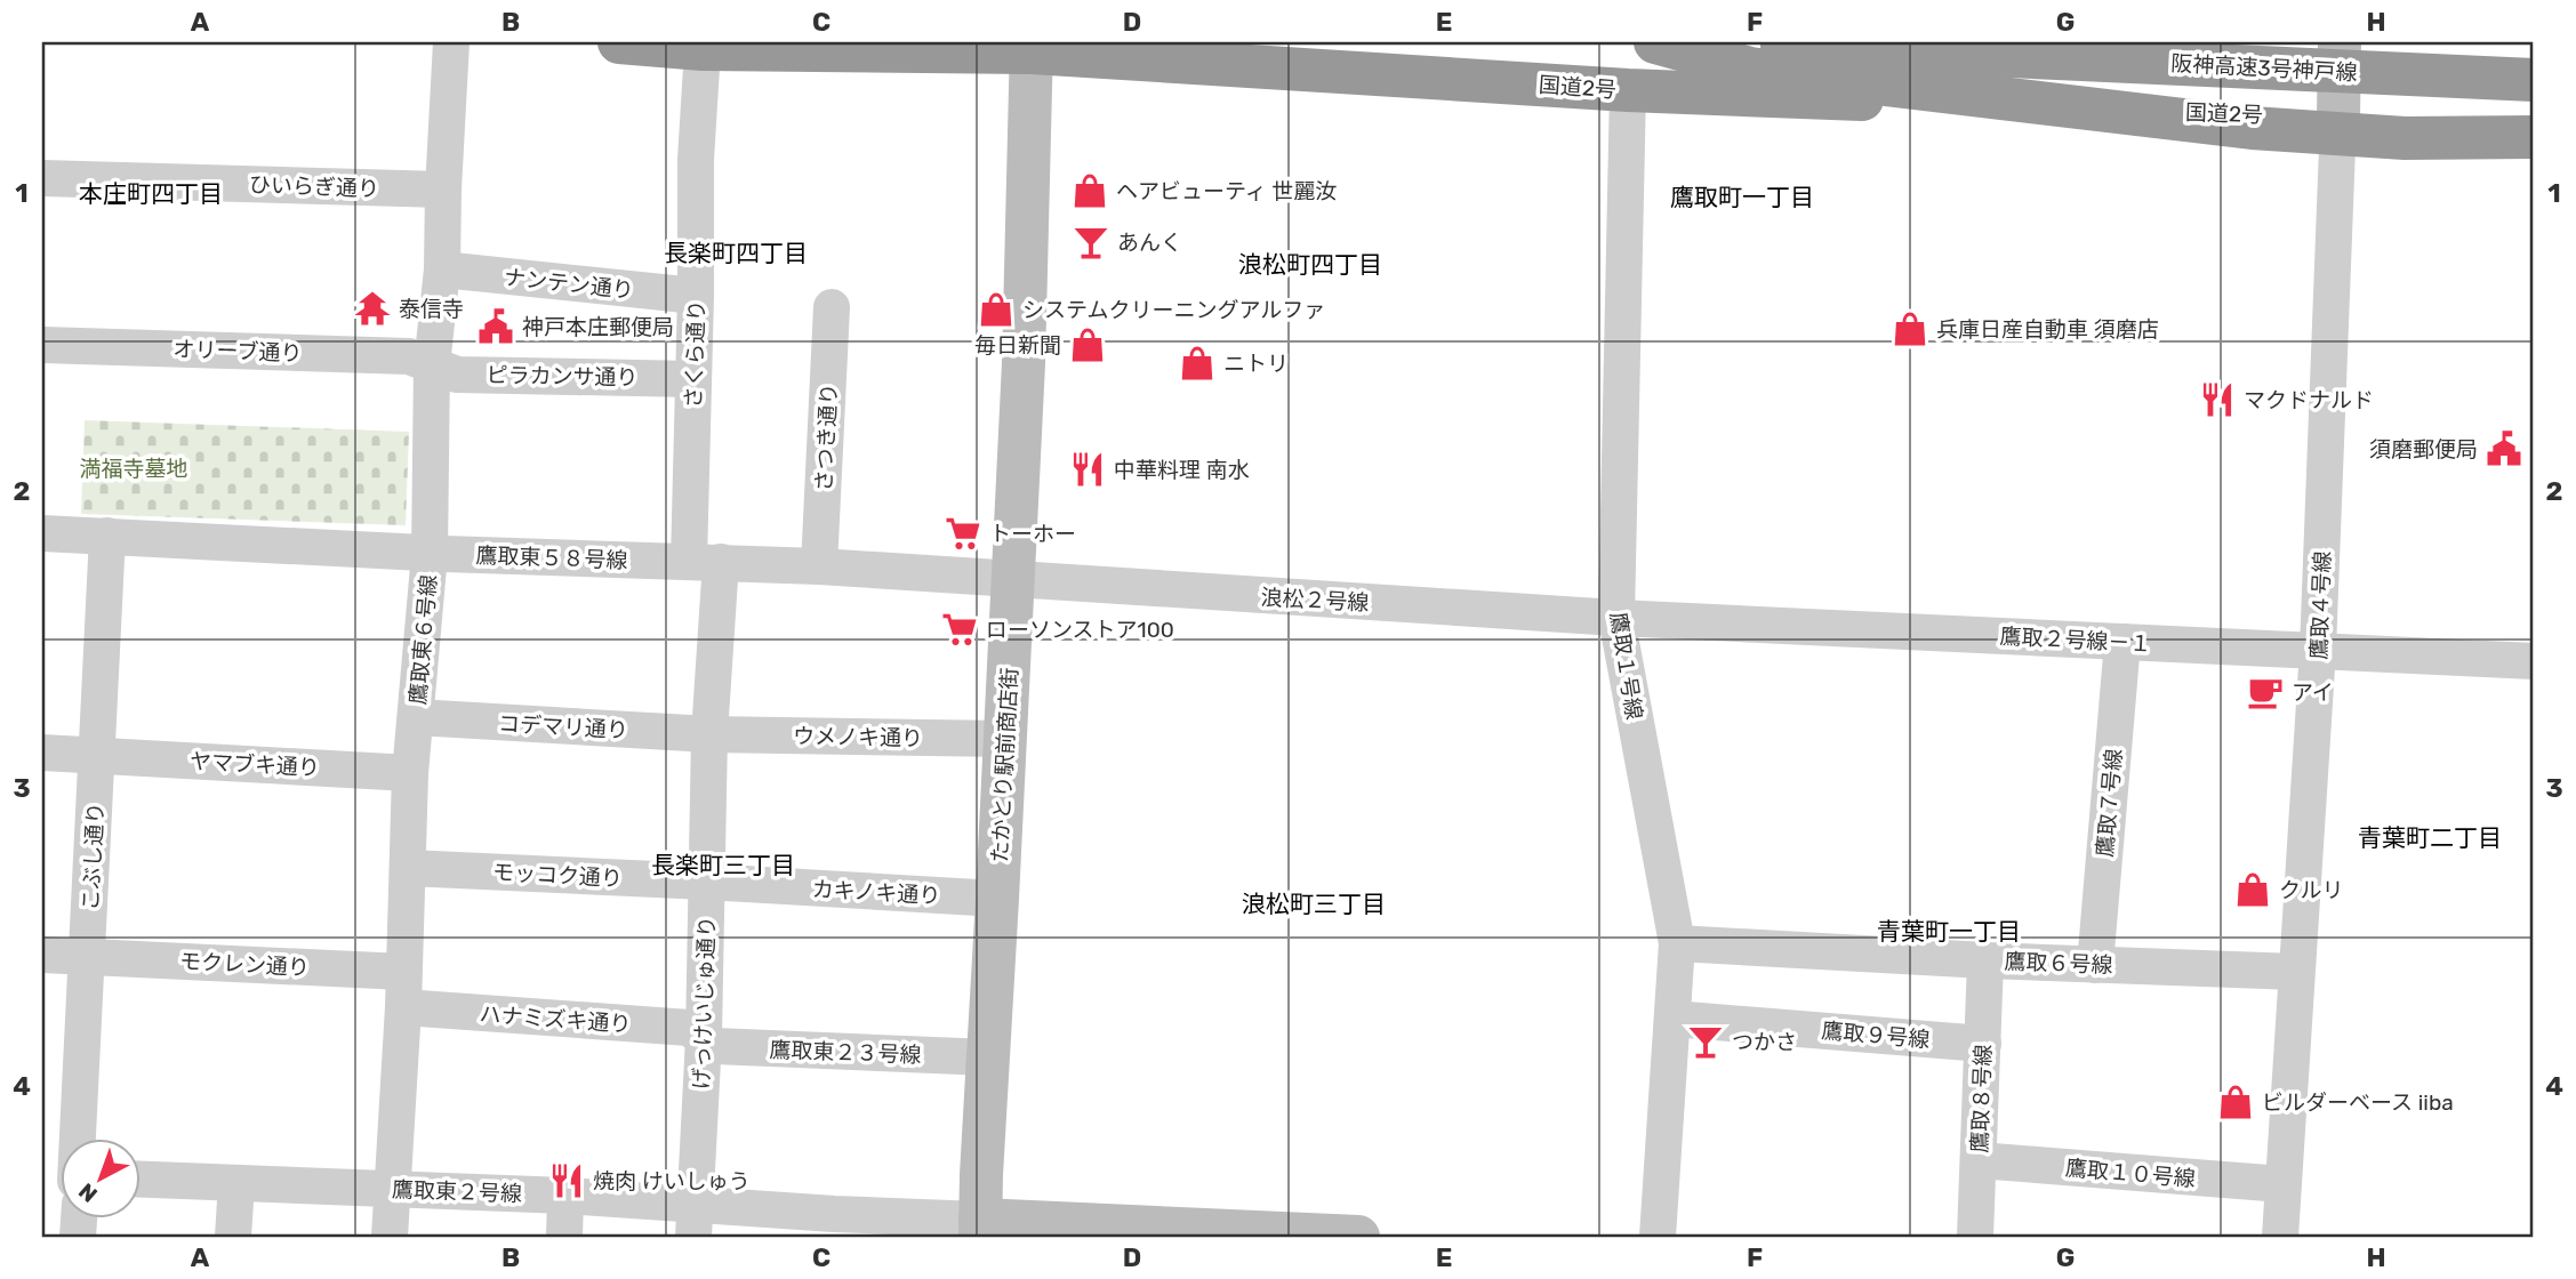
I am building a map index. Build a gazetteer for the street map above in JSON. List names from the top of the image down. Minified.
{"streets":{"highway":["阪神高速3号神戸線","国道2号"],"street":["ひいらぎ通り","ナンテン通り","オリーブ通り","さくら通り","ピラカンサ通り","さつき通り","鷹取東５８号線","浪松２号線","鷹取４号線","鷹取東６号線","鷹取２号線－１","鷹取１号線","コデマリ通り","ウメノキ通り","ヤマブキ通り","たかとり駅前商店街","鷹取７号線","こぶし通り","モッコク通り","カキノキ通り","鷹取６号線","モクレン通り","げっけいじゅ通り","ハナミズキ通り","鷹取９号線","鷹取東２３号線","鷹取８号線","鷹取１０号線","鷹取東２号線"]},"crossings":[["国道2号","さくら通り"],["国道2号","鷹取４号線"],["国道2号","鷹取１号線"],["国道2号","たかとり駅前商店街"],["ひいらぎ通り","鷹取東６号線"],["ナンテン通り","さくら通り"],["ナンテン通り","鷹取東６号線"],["オリーブ通り","ピラカンサ通り"],["オリーブ通り","鷹取東６号線"],["さくら通り","ピラカンサ通り"],["さくら通り","鷹取東５８号線"],["さくら通り","げっけいじゅ通り"],["ピラカンサ通り","鷹取東６号線"],["さつき通り","鷹取東５８号線"],["鷹取東５８号線","浪松２号線"],["鷹取東５８号線","鷹取東６号線"],["鷹取東５８号線","たかとり駅前商店街"],["鷹取東５８号線","こぶし通り"],["鷹取東５８号線","げっけいじゅ通り"],["浪松２号線","鷹取２号線－１"],["浪松２号線","鷹取１号線"],["浪松２号線","たかとり駅前商店街"],["鷹取４号線","鷹取２号線－１"],["鷹取４号線","鷹取６号線"],["鷹取４号線","鷹取１０号線"],["鷹取東６号線","コデマリ通り"],["鷹取東６号線","ヤマブキ通り"],["鷹取東６号線","モッコク通り"],["鷹取東６号線","モクレン通り"],["鷹取東６号線","ハナミズキ通り"],["鷹取東６号線","鷹取東２号線"],["鷹取２号線－１","鷹取１号線"],["鷹取２号線－１","鷹取７号線"],["鷹取１号線","鷹取６号線"],["鷹取１号線","鷹取９号線"],["コデマリ通り","ウメノキ通り"],["コデマリ通り","げっけいじゅ通り"],["ウメノキ通り","たかとり駅前商店街"],["ウメノキ通り","げっけいじゅ通り"],["ヤマブキ通り","こぶし通り"],["たかとり駅前商店街","カキノキ通り"],["たかとり駅前商店街","鷹取東２３号線"],["たかとり駅前商店街","鷹取東２号線"],["鷹取７号線","鷹取６号線"],["こぶし通り","モクレン通り"],["モッコク通り","カキノキ通り"],["モッコク通り","げっけいじゅ通り"],["カキノキ通り","げっけいじゅ通り"],["鷹取６号線","鷹取８号線"],["げっけいじゅ通り","ハナミズキ通り"],["げっけいじゅ通り","鷹取東２３号線"],["げっけいじゅ通り","鷹取東２号線"],["ハナミズキ通り","鷹取東２３号線"],["鷹取９号線","鷹取８号線"],["鷹取８号線","鷹取１０号線"]],"districts":["本庄町四丁目","鷹取町一丁目","長楽町四丁目","浪松町四丁目","青葉町二丁目","長楽町三丁目","浪松町三丁目","青葉町一丁目"],"parks":["満福寺墓地"],"places":{"shop":["ヘアビューティ 世麗汝","システムクリーニングアルファ","兵庫日産自動車 須磨店","毎日新聞","ニトリ","クルリ","ビルダーベース iiba"],"bar":["あんく","つかさ"],"temple":["泰信寺"],"public building":["神戸本庄郵便局","須磨郵便局"],"restaurant":["マクドナルド","中華料理 南水","焼肉 けいしゅう"],"supermarket":["トーホー","ローソンストア100"],"cafe":["アイ"]},"north":"bottom left","grid":{"columns":["A","B","C","D","E","F","G","H"],"rows":["1","2","3","4"]}}
